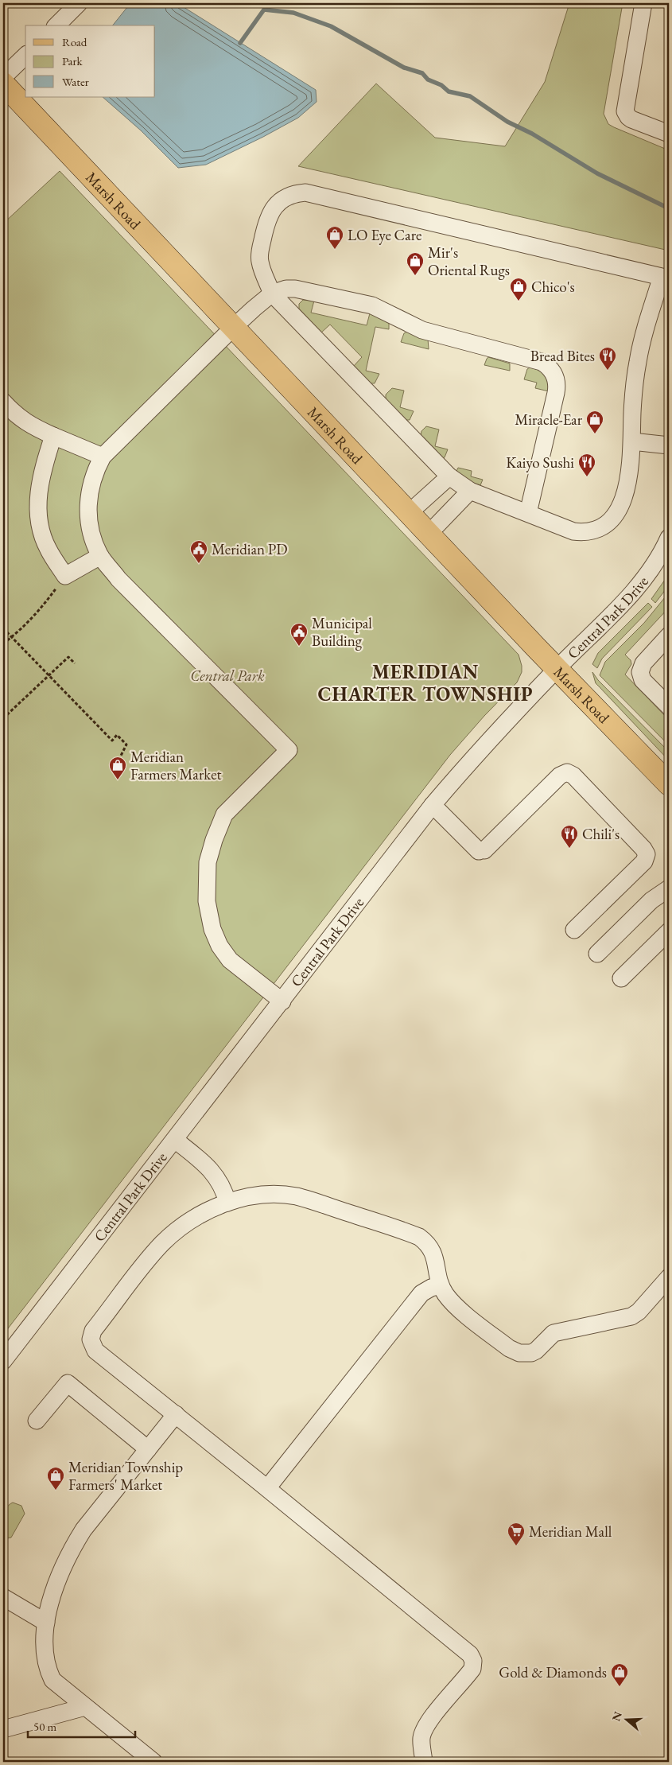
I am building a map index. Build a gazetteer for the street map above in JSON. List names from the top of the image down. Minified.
{"streets":{"main road":["Marsh Road"],"street":["Central Park Drive"]},"crossings":[["Marsh Road","Central Park Drive"]],"districts":["MERIDIAN CHARTER TOWNSHIP"],"parks":["Central Park"],"places":{"shop":["LO Eye Care","Mir's Oriental Rugs","Chico's","Miracle-Ear","Meridian Farmers Market","Meridian Township Farmers' Market","Gold & Diamonds"],"restaurant":["Bread Bites","Kaiyo Sushi","Chili's"],"public building":["Meridian PD","Municipal Building"],"supermarket":["Meridian Mall"]},"legend":["Road","Park","Water"],"scale_bar":"50 m","north":"left"}
